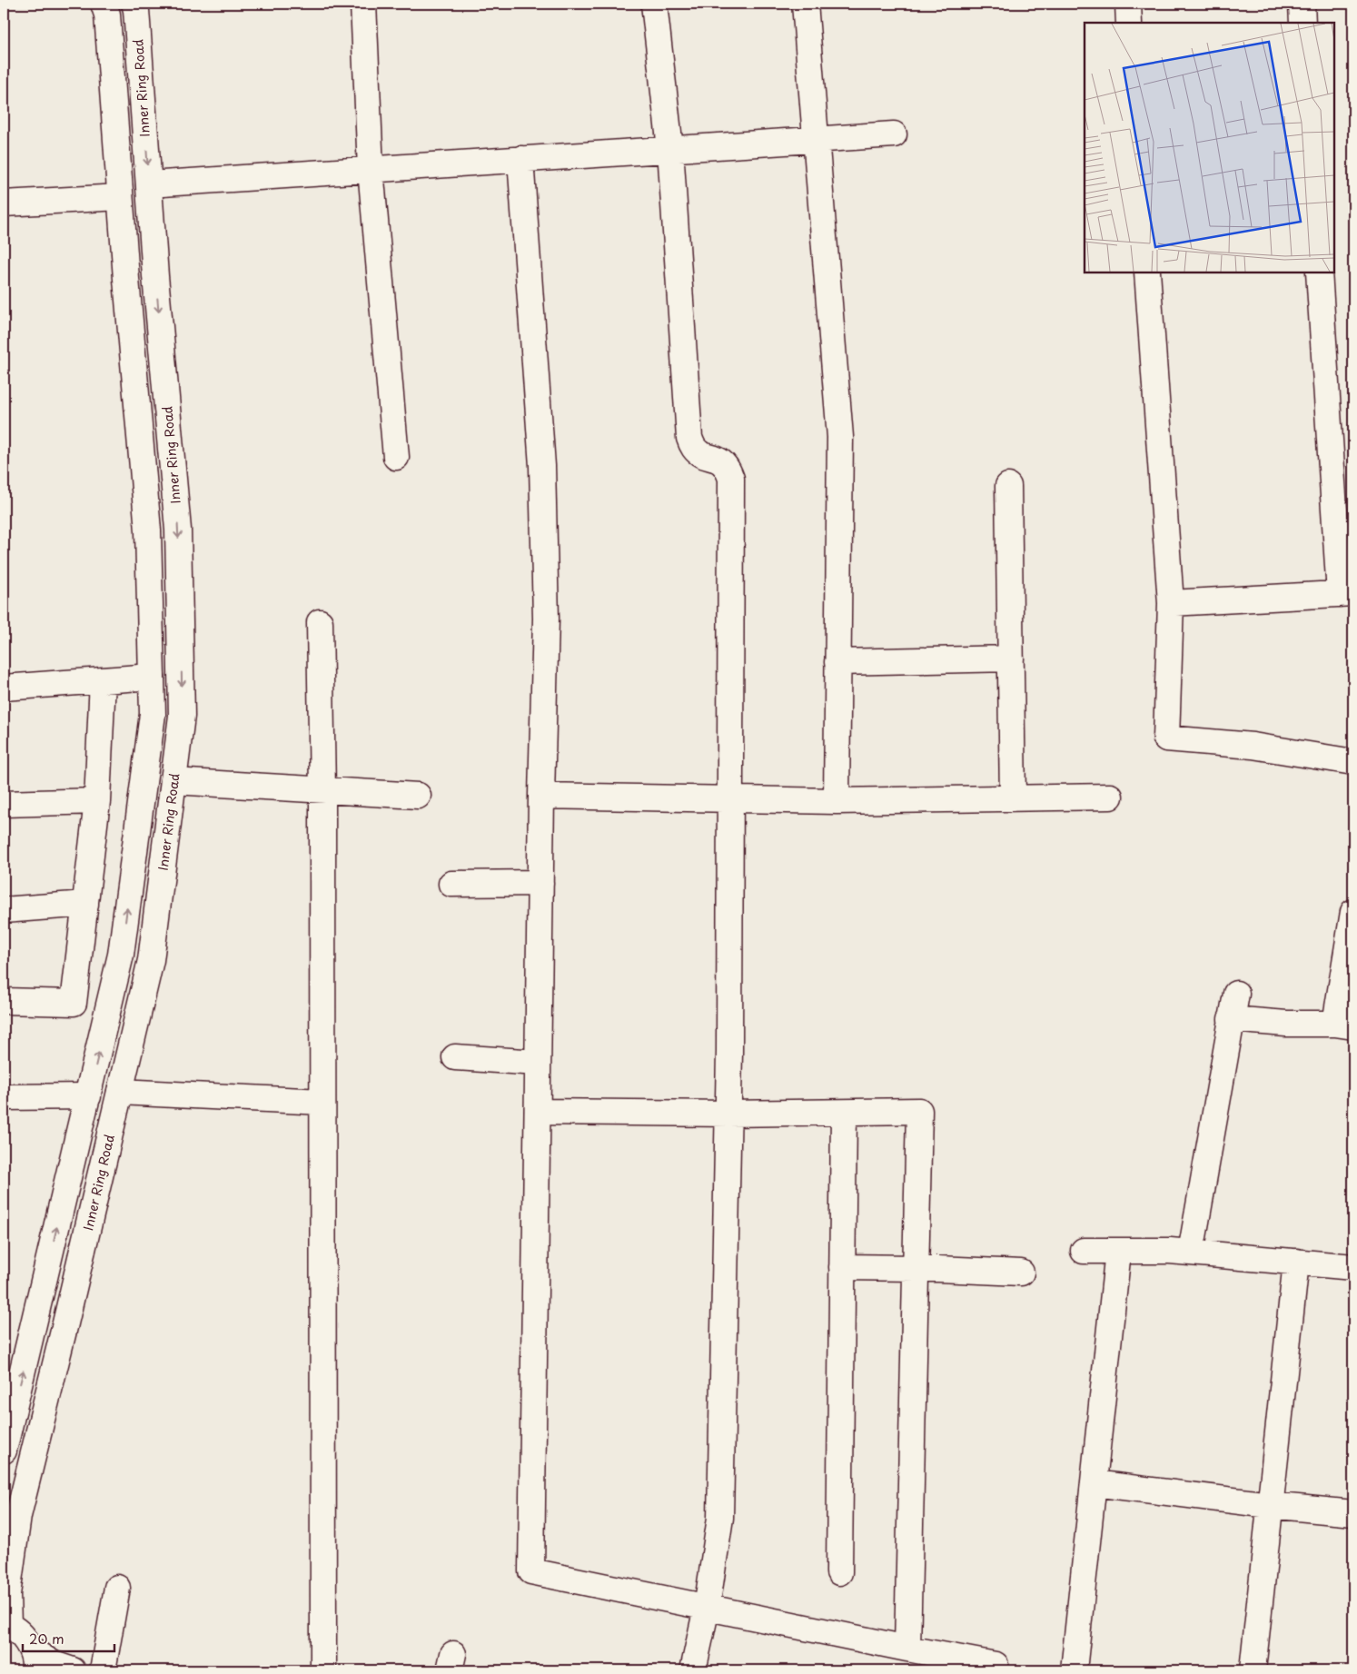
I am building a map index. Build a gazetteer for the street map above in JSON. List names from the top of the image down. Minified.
{"streets":{"street":["Inner Ring Road"]},"scale_bar":"20 m"}
